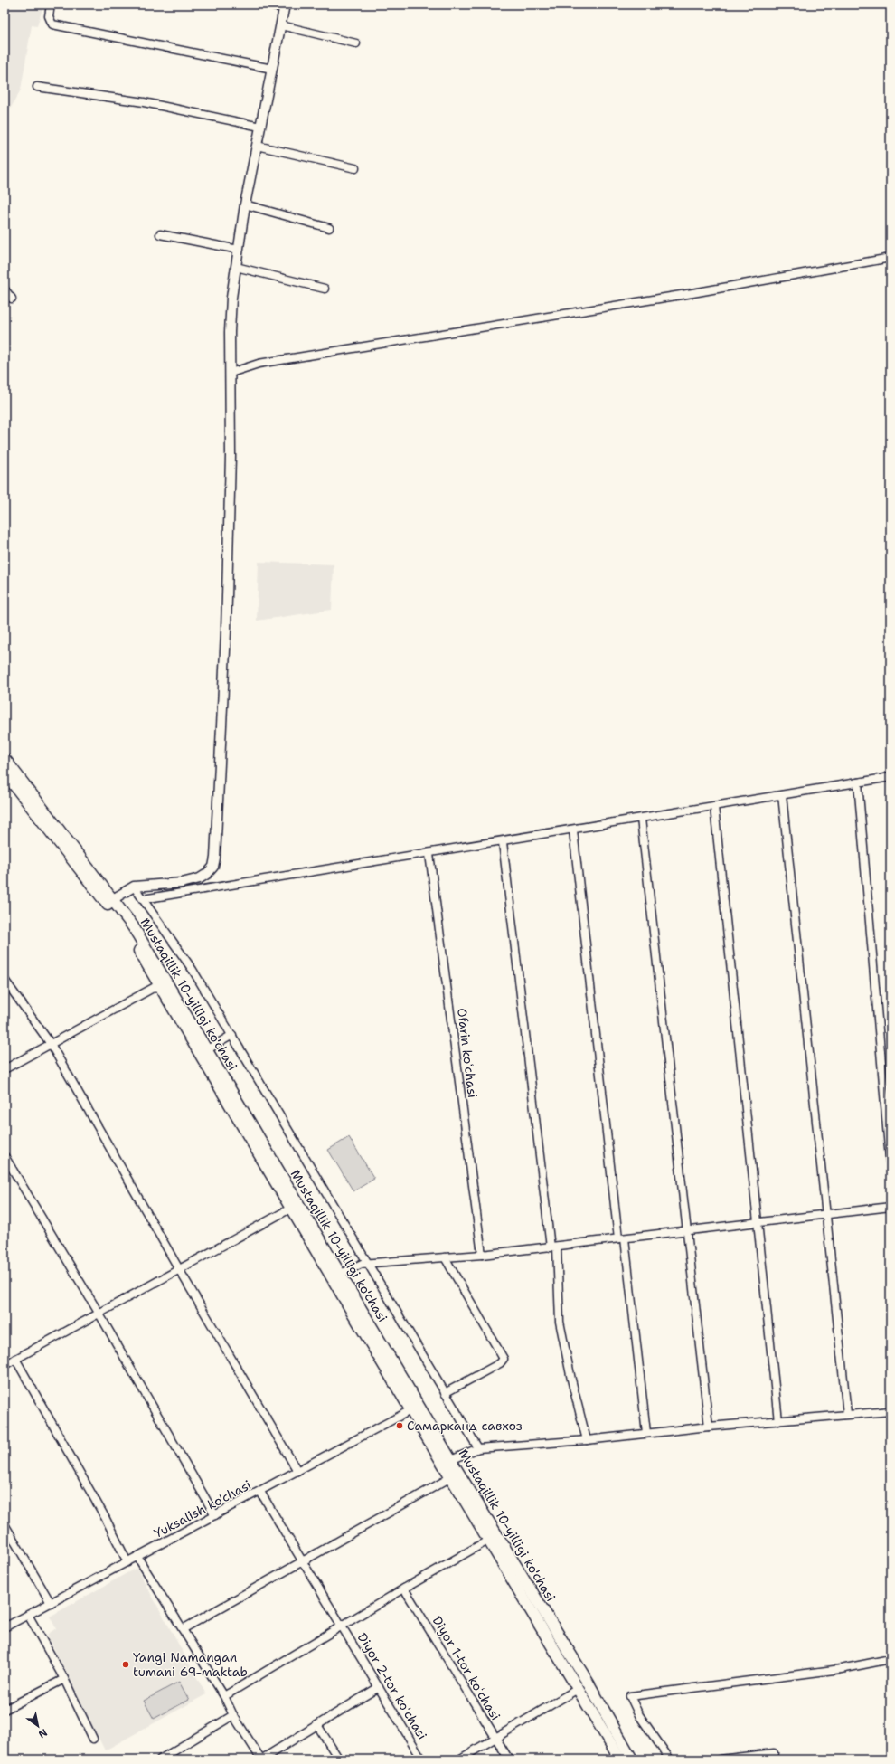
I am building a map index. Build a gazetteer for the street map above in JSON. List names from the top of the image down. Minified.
{"streets":{"main road":["Mustaqillik 10-yilligi ko'chasi"],"street":["Ofarin koʻchasi","Yuksalish ko'chasi","Diyor 1-tor koʻchasi","Diyor 2-tor koʻchasi"]},"crossings":[["Mustaqillik 10-yilligi ko'chasi","Yuksalish ko'chasi"],["Yuksalish ko'chasi","Diyor 2-tor koʻchasi"]],"places":["Самарканд савхоз","Yangi Namangan tumani 69-maktab"],"north":"bottom right"}
